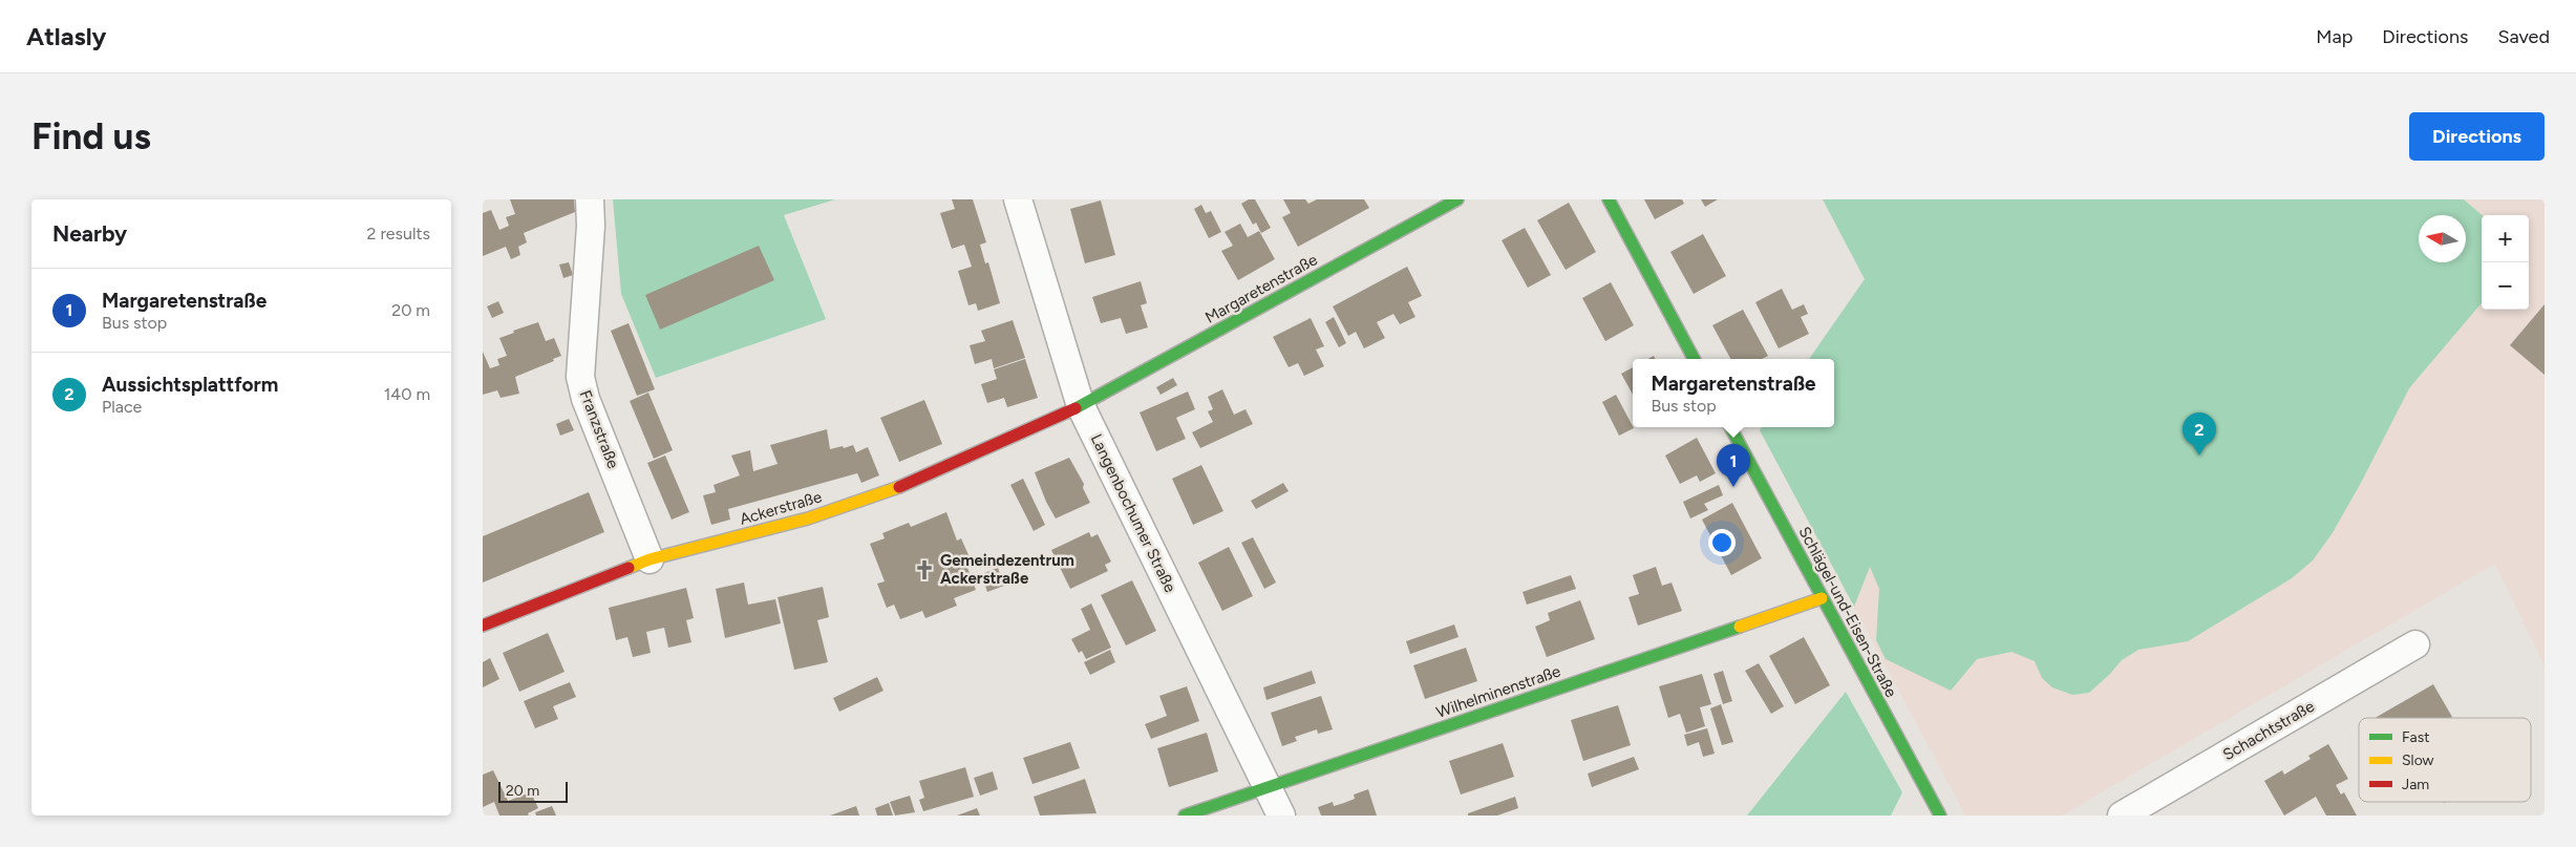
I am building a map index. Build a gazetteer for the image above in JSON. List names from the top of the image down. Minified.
{"streets":{"street":["Margaretenstraße","Franzstraße","Ackerstraße","Langenbochumer Straße","Schlägel-und-Eisen-Straße","Wilhelminenstraße","Schachtstraße"]},"crossings":[["Margaretenstraße","Ackerstraße"],["Margaretenstraße","Langenbochumer Straße"],["Franzstraße","Ackerstraße"],["Ackerstraße","Langenbochumer Straße"],["Langenbochumer Straße","Wilhelminenstraße"],["Schlägel-und-Eisen-Straße","Wilhelminenstraße"]],"places":{"church":["Gemeindezentrum Ackerstraße"]},"legend":["Fast","Slow","Jam"],"scale_bar":"20 m","north":"left","page":{"header":"Atlasly","nav":["Map","Directions","Saved"],"buttons":"Directions","title":"Find us","heading":["Nearby","2 results"],"map_buttons":["+","−"],"list":[{"mark":"1","name":"Margaretenstraße","note":"Bus stop","value":"20 m"},{"mark":"2","name":"Aussichtsplattform","note":"Place","value":"140 m"}],"popup":["Margaretenstraße","Bus stop"],"pins":["2","1"],"scale":"20 m"}}
